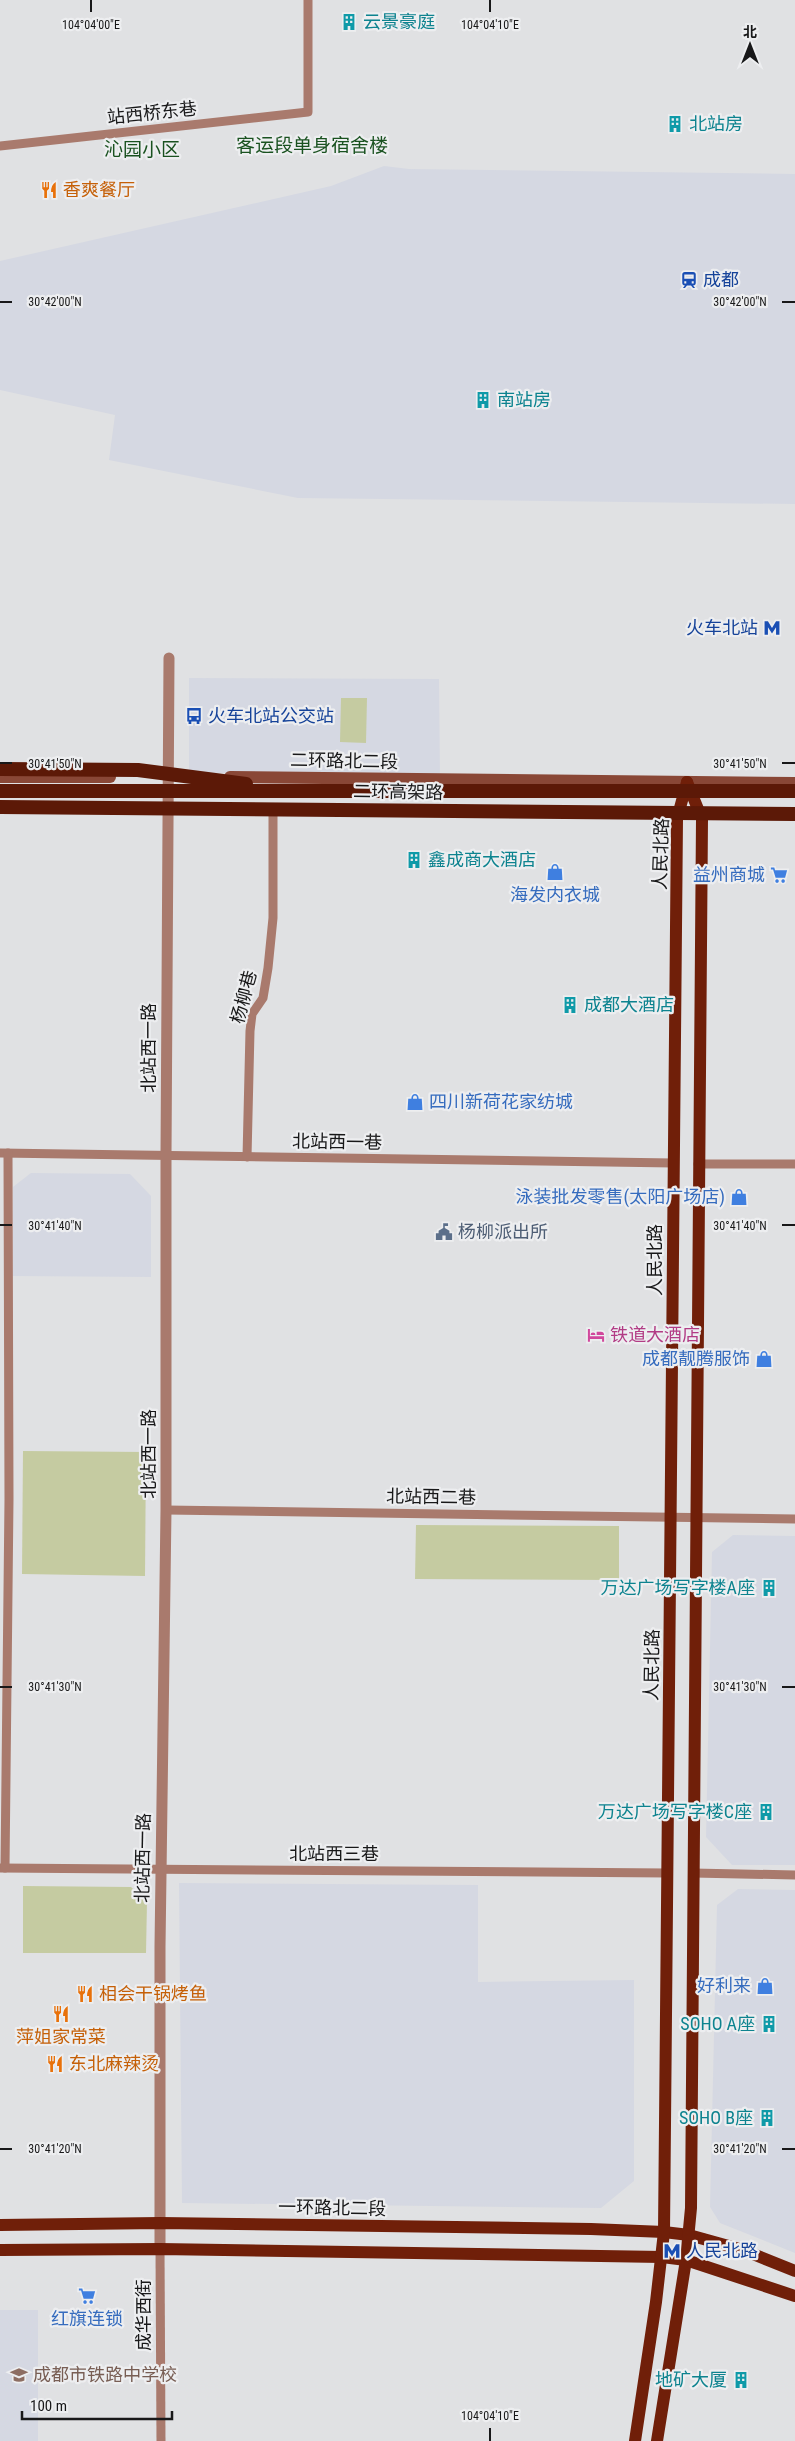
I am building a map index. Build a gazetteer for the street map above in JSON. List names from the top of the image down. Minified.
{"streets":{"highway":["二环高架路"],"main road":["二环路北二段","人民北路","一环路北二段"],"street":["站西桥东巷","杨柳巷","北站西一路","北站西一巷","北站西二巷","北站西三巷","成华西街"]},"crossings":[["二环路北二段","人民北路"],["二环路北二段","北站西一路"],["人民北路","北站西一巷"],["人民北路","北站西二巷"],["人民北路","北站西三巷"],["人民北路","一环路北二段"],["杨柳巷","北站西一巷"],["北站西一路","北站西一巷"],["北站西一路","北站西二巷"],["北站西一路","北站西三巷"],["北站西一路","一环路北二段"],["北站西一路","成华西街"]],"districts":["客运段单身宿舍楼","沁园小区"],"places":{"building":["云景豪庭","北站房","南站房","鑫成商大酒店","成都大酒店","万达广场写字楼A座","万达广场写字楼C座","SOHO A座","SOHO B座","地矿大厦"],"restaurant":["香爽餐厅","相会干锅烤鱼","萍姐家常菜","东北麻辣烫"],"station":["成都"],"metro station":["火车北站","人民北路"],"bus stop":["火车北站公交站"],"shop":["海发内衣城","四川新荷花家纺城","泳装批发零售(太阳广场店)","成都靓腾服饰","好利来"],"supermarket":["益州商城","红旗连锁"],"public building":["杨柳派出所"],"hotel":["铁道大酒店"],"school or university":["成都市铁路中学校"]},"scale_bar":"100 m","north":"top","coordinates":["104°04'00\"E","104°04'10\"E","30°42'00\"N","30°41'50\"N","30°41'40\"N","30°41'30\"N","30°41'20\"N"]}
